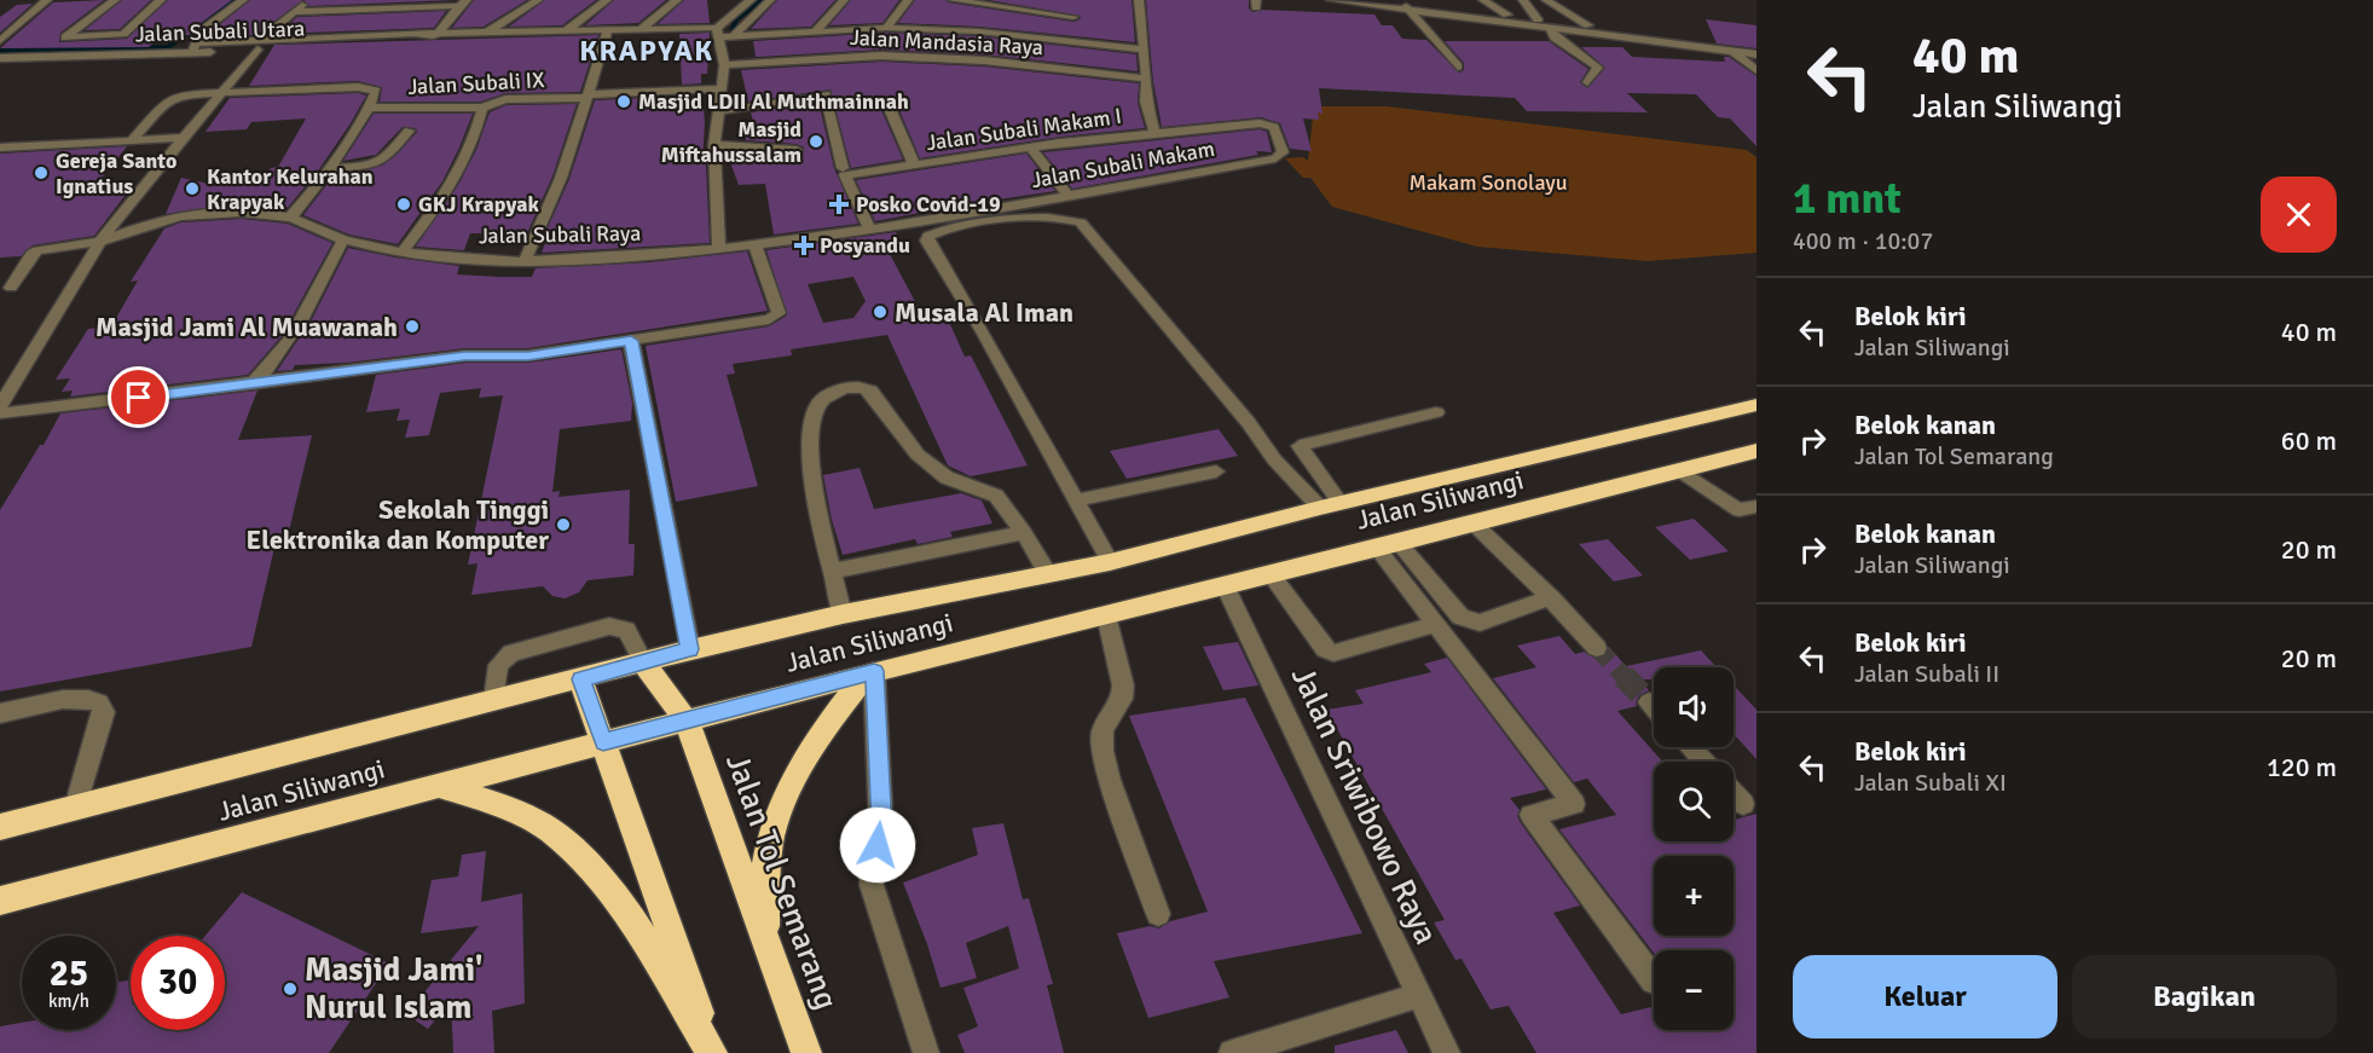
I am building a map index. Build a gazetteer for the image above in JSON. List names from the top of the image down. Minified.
{"streets":{"highway":["Jalan Siliwangi","Jalan Tol Semarang"],"street":["Jalan Subali Utara","Jalan Mandasia Raya","Jalan Subali IX","Jalan Subali Makam I","Jalan Subali Makam","Jalan Subali Raya","Jalan Sriwibowo Raya"]},"crossings":[["Jalan Subali Makam I","Jalan Subali Makam"],["Jalan Subali Makam","Jalan Subali Raya"],["Jalan Siliwangi","Jalan Sriwibowo Raya"],["Jalan Siliwangi","Jalan Tol Semarang"]],"districts":["KRAPYAK"],"parks":["Makam Sonolayu"],"places":{"other":["Masjid LDII Al Muthmainnah","Masjid Miftahussalam","Gereja Santo Ignatius","Kantor Kelurahan Krapyak","GKJ Krapyak","Musala Al Iman","Masjid Jami Al Muawanah","Sekolah Tinggi Elektronika dan Komputer","Masjid Jami' Nurul Islam"],"health":["Posko Covid-19","Posyandu"]},"page":{"turn":["40 m","Jalan Siliwangi"],"heading":["1 mnt","400 m · 10:07"],"list":[{"name":"Belok kiri","note":"Jalan Siliwangi","value":"40 m"},{"name":"Belok kanan","note":"Jalan Tol Semarang","value":"60 m"},{"name":"Belok kanan","note":"Jalan Siliwangi","value":"20 m"},{"name":"Belok kiri","note":"Jalan Subali II","value":"20 m"},{"name":"Belok kiri","note":"Jalan Subali XI","value":"120 m"}],"map_buttons":["+","−"],"speed":"25 km/h","limit":"30","buttons":["Keluar","Bagikan"]}}
